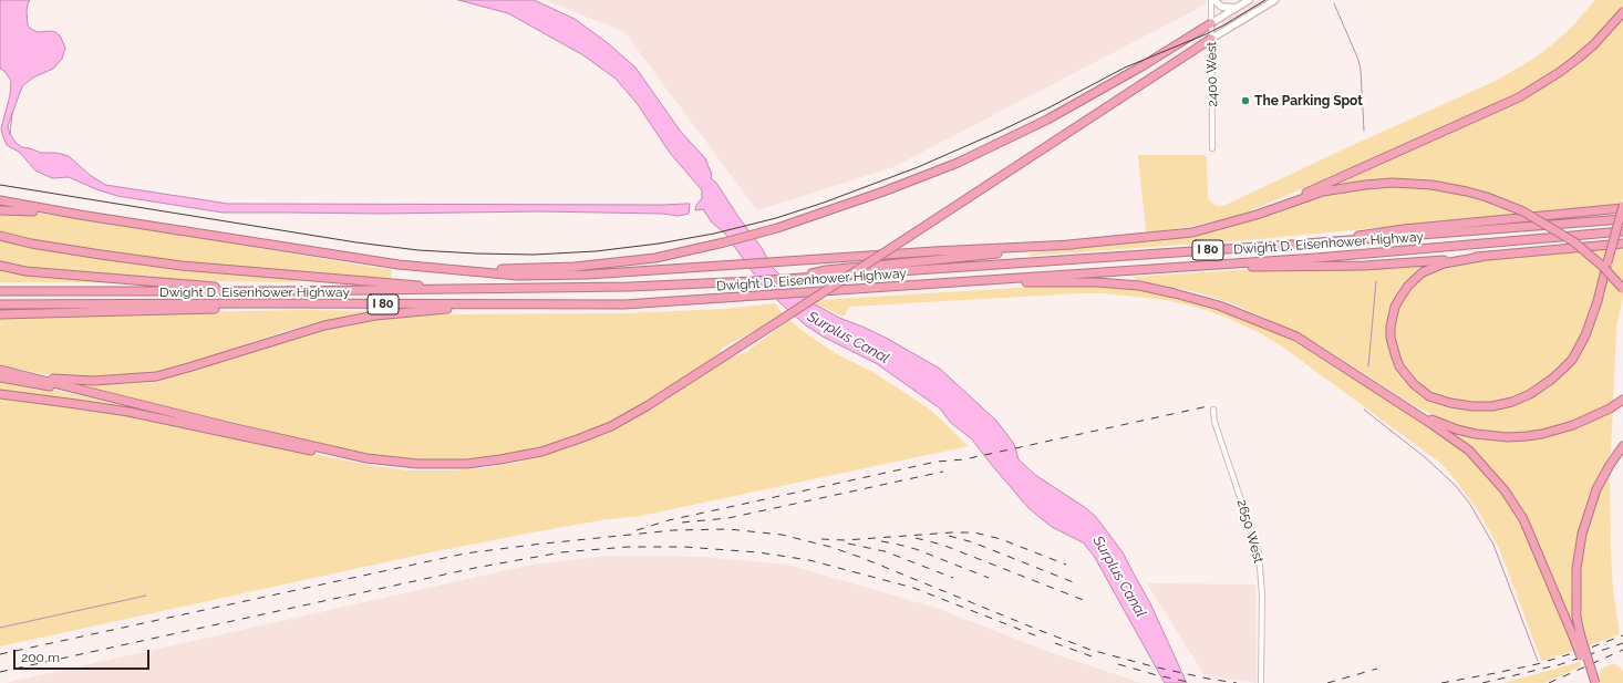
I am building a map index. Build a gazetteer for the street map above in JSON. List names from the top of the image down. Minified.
{"streets":{"highway":["Dwight D. Eisenhower Highway","I 80"],"street":["2400 West","2650 West"]},"water":["Surplus Canal"],"places":["The Parking Spot"],"scale_bar":"200 m"}
